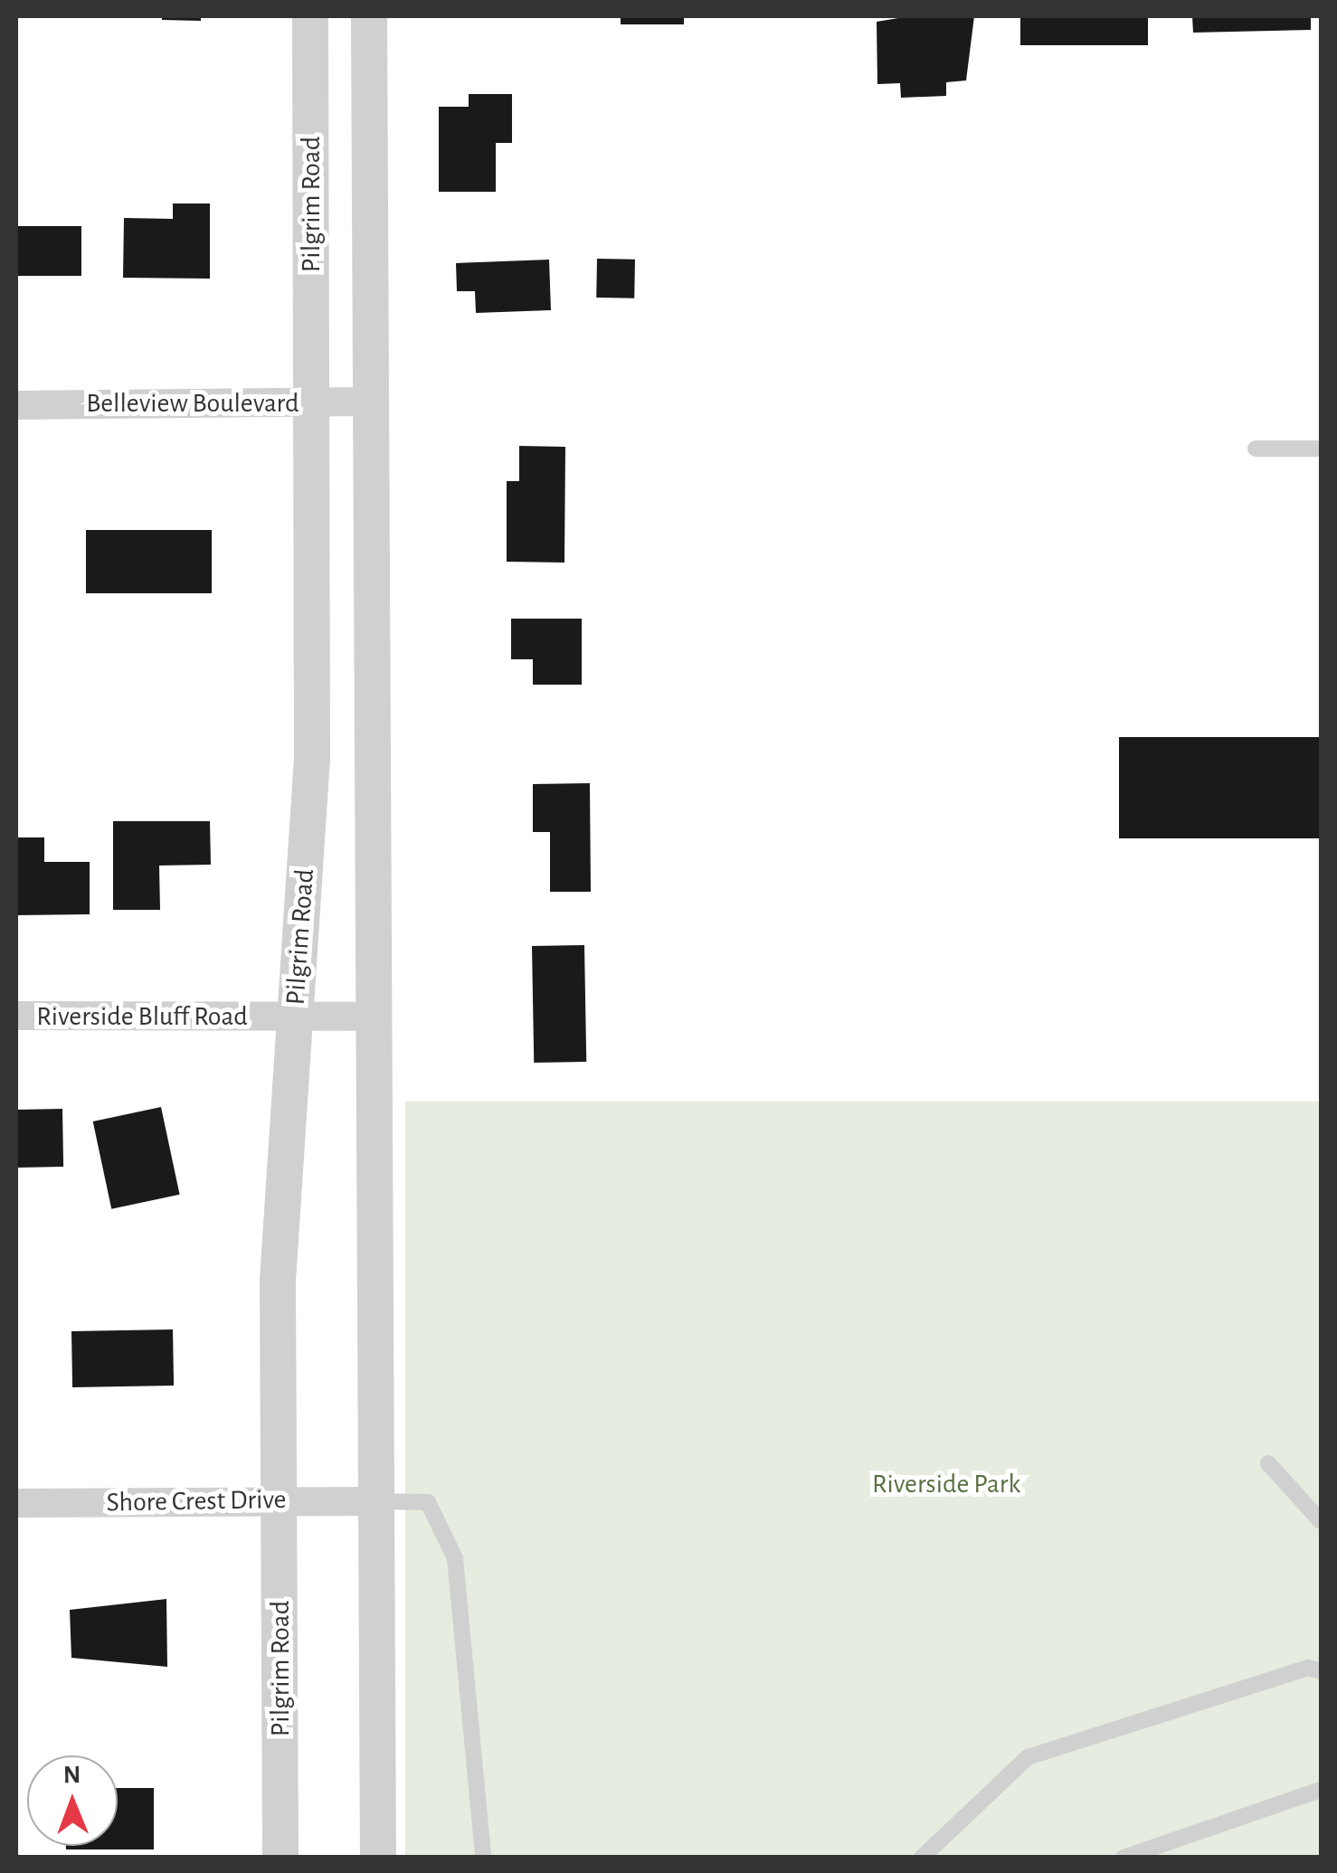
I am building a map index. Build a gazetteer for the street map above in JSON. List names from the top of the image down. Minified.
{"streets":{"street":["Pilgrim Road","Belleview Boulevard","Riverside Bluff Road","Shore Crest Drive"]},"crossings":[["Pilgrim Road","Belleview Boulevard"],["Pilgrim Road","Riverside Bluff Road"],["Pilgrim Road","Shore Crest Drive"]],"parks":["Riverside Park"],"north":"top"}
